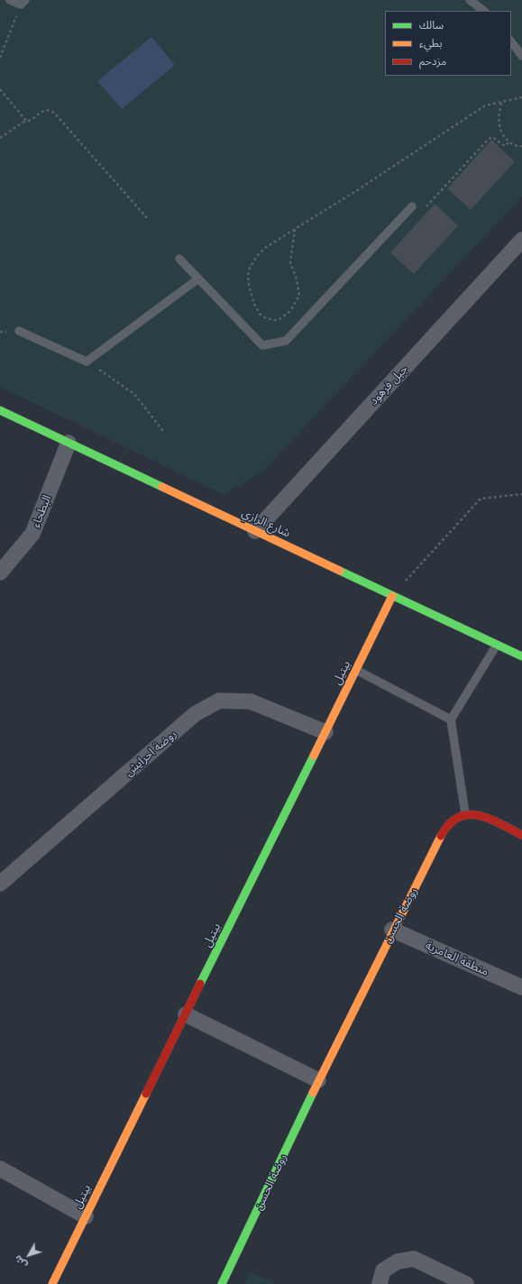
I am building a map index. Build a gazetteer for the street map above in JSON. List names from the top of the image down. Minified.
{"streets":{"street":["جبل فرهود","البطحاء","شارع الرازي","بيتيل","روضة احرايش","روضة الحسن","منطقة العامرية"]},"crossings":[["جبل فرهود","شارع الرازي"],["البطحاء","شارع الرازي"],["شارع الرازي","بيتيل"],["بيتيل","روضة احرايش"],["روضة الحسن","منطقة العامرية"]],"legend":["سالك","بطيء","مزدحم"],"north":"bottom left"}
